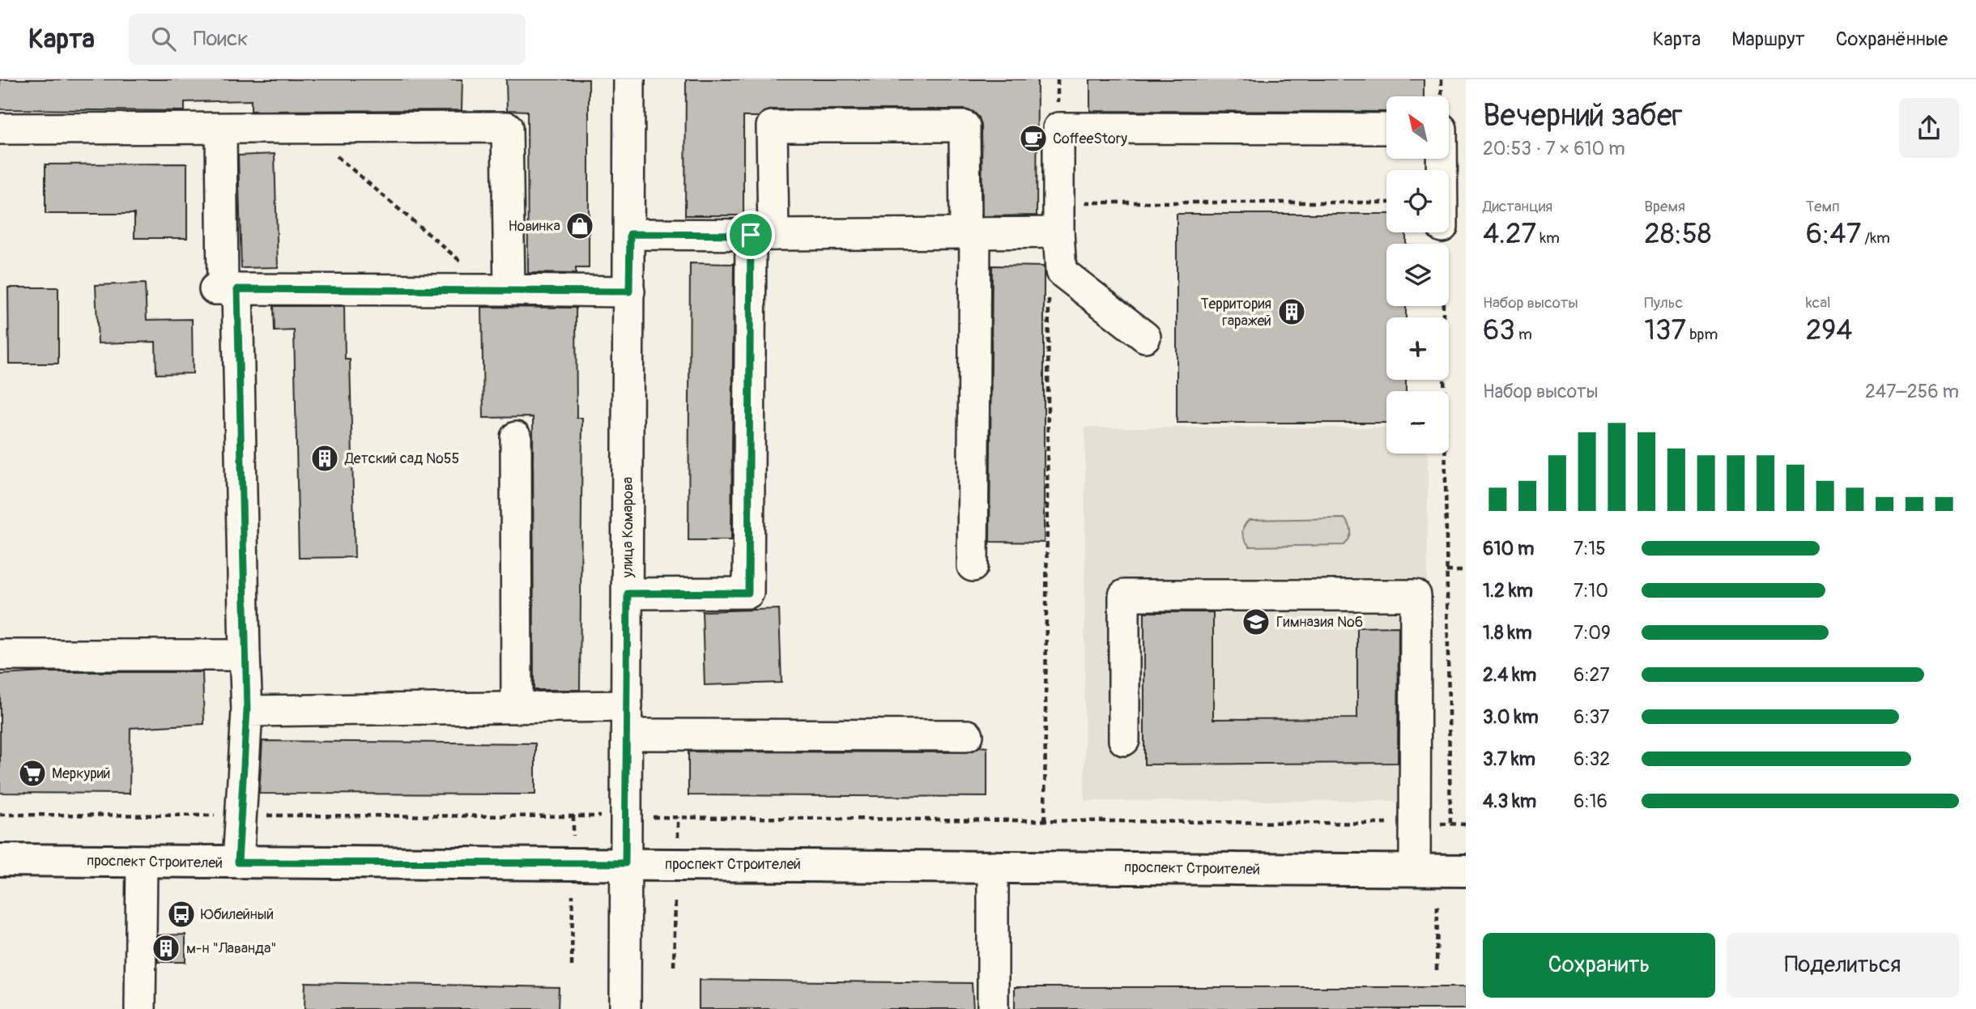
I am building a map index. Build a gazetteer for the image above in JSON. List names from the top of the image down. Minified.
{"streets":{"main road":["проспект Строителей"],"street":["улица Комарова"]},"crossings":[["улица Комарова","проспект Строителей"]],"places":{"cafe":["CoffeeStory"],"shop":["Новинка"],"building":["Территория гаражей","Детский сад №55","м-н \"Лаванда\""],"school or university":["Гимназия №6"],"supermarket":["Меркурий"],"bus stop":["Юбилейный"]},"north":"top left","page":{"header":"Карта","search":"Поиск","nav":["Карта","Маршрут","Сохранённые"],"heading":["Вечерний забег","20:53 · 7 × 610 m"],"map_buttons":["+","−"],"stats":[["Дистанция","4.27 km"],["Время","28:58"],["Темп","6:47 /km"],["Набор высоты","63 m"],["Пульс","137 bpm"],["kcal","294"]],"chart":["Набор высоты","247–256 m"],"list":[{"name":"610 m","note":"7:15"},{"name":"1.2 km","note":"7:10"},{"name":"1.8 km","note":"7:09"},{"name":"2.4 km","note":"6:27"},{"name":"3.0 km","note":"6:37"},{"name":"3.7 km","note":"6:32"},{"name":"4.3 km","note":"6:16"}],"buttons":["Сохранить","Поделиться"]}}
